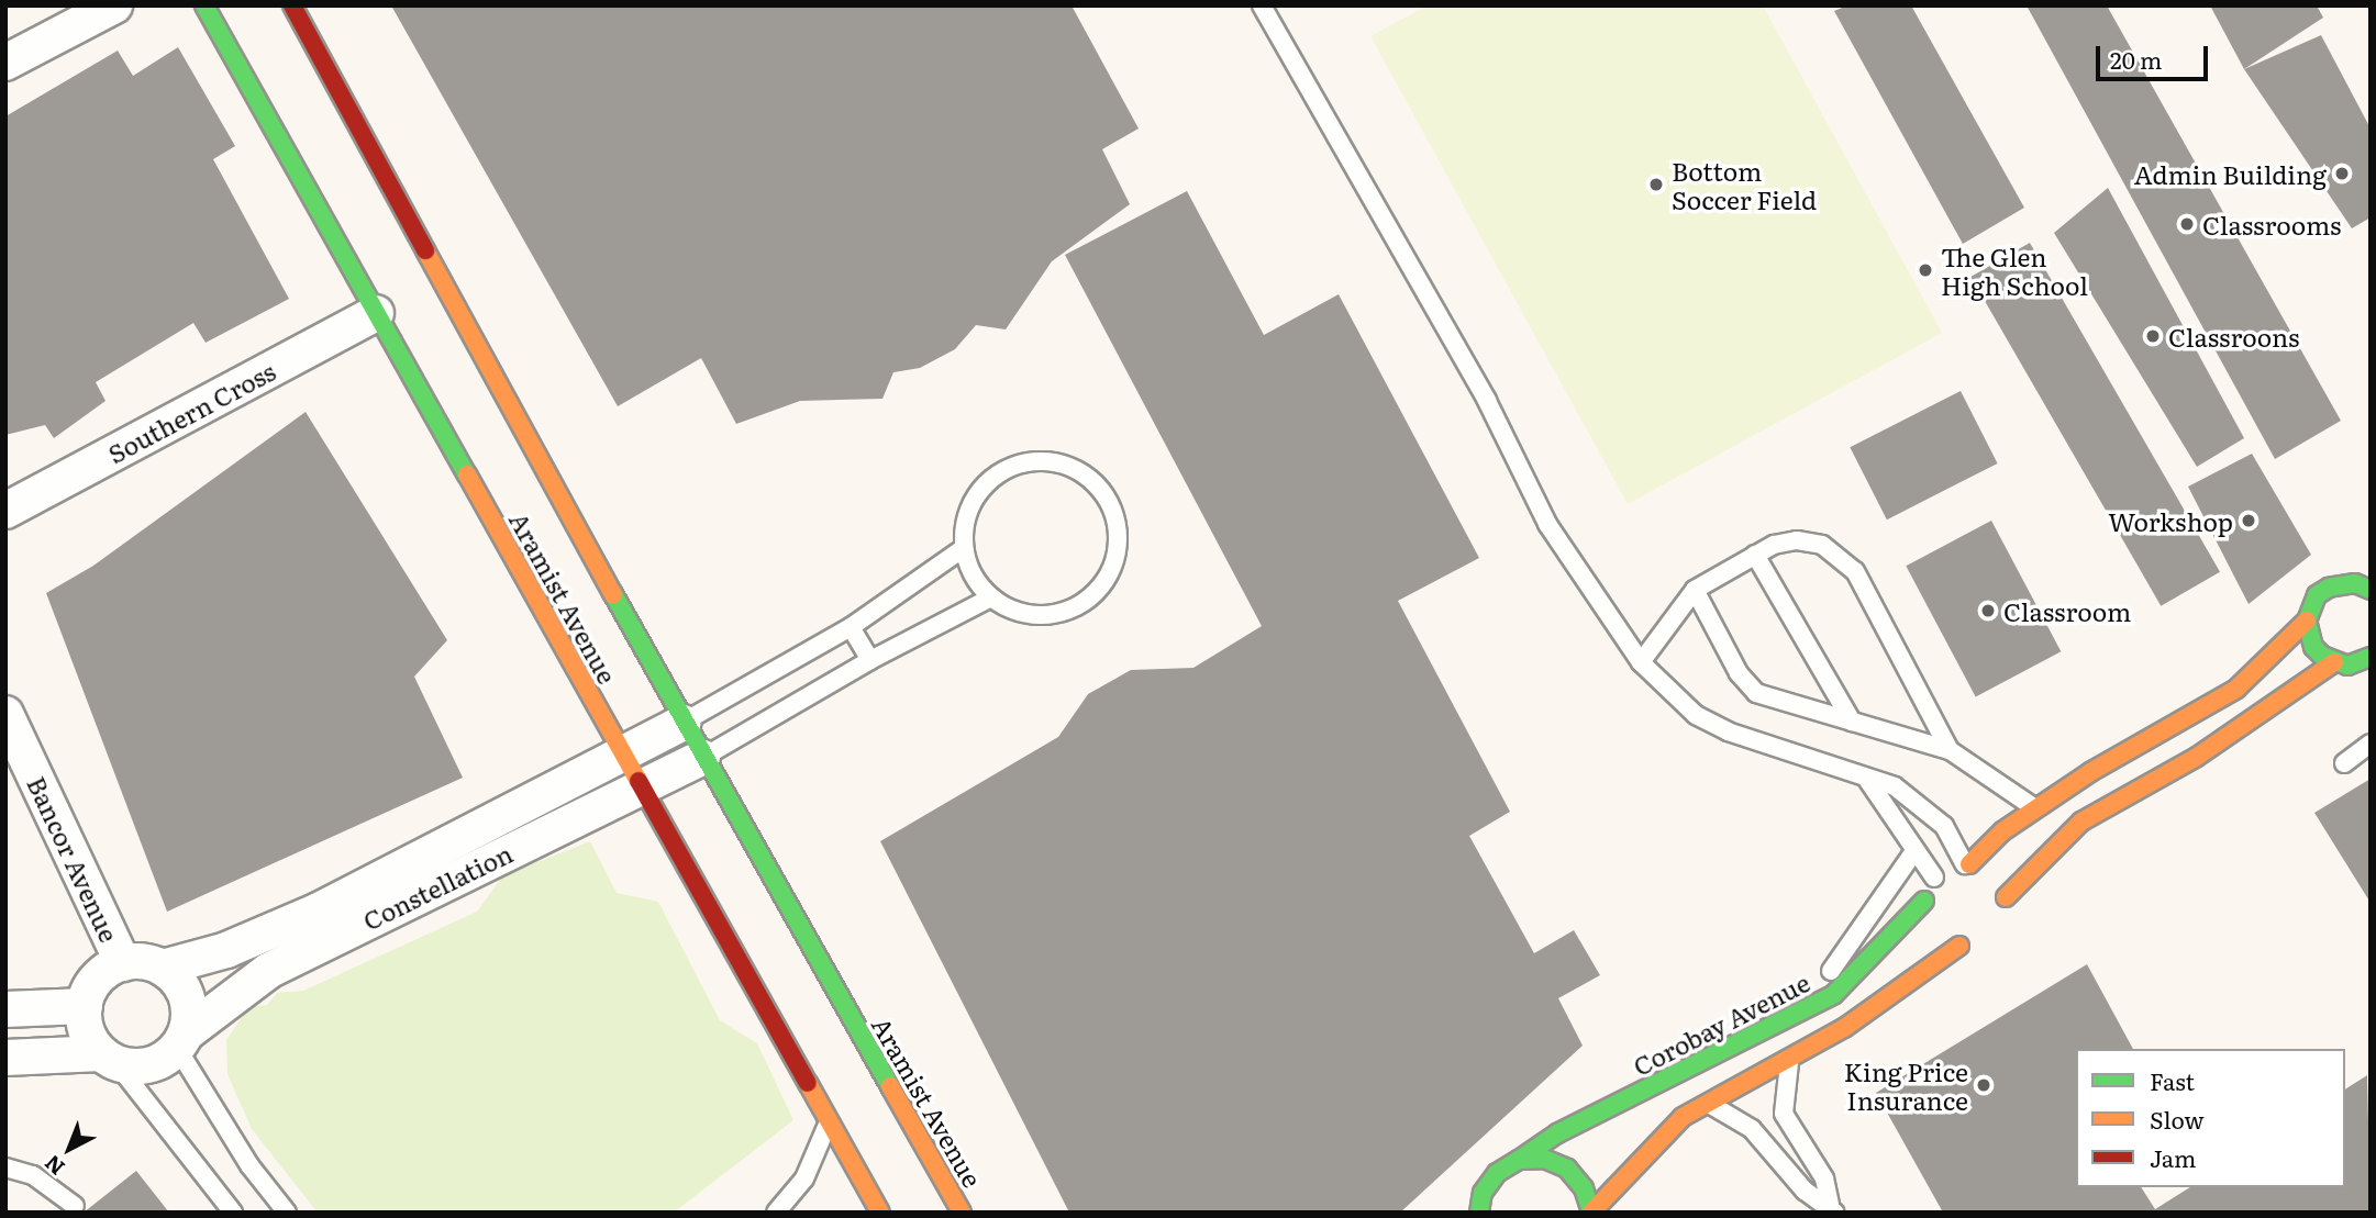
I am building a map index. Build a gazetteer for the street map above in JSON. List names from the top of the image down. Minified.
{"streets":{"street":["Southern Cross","Aramist Avenue","Bancor Avenue","Constellation","Corobay Avenue"]},"crossings":[["Southern Cross","Aramist Avenue"],["Aramist Avenue","Constellation"],["Bancor Avenue","Constellation"]],"places":["Admin Building","Bottom Soccer Field","Classrooms","The Glen High School","Classroons","Workshop","Classroom","King Price Insurance"],"legend":["Fast","Slow","Jam"],"scale_bar":"20 m","north":"bottom left"}
